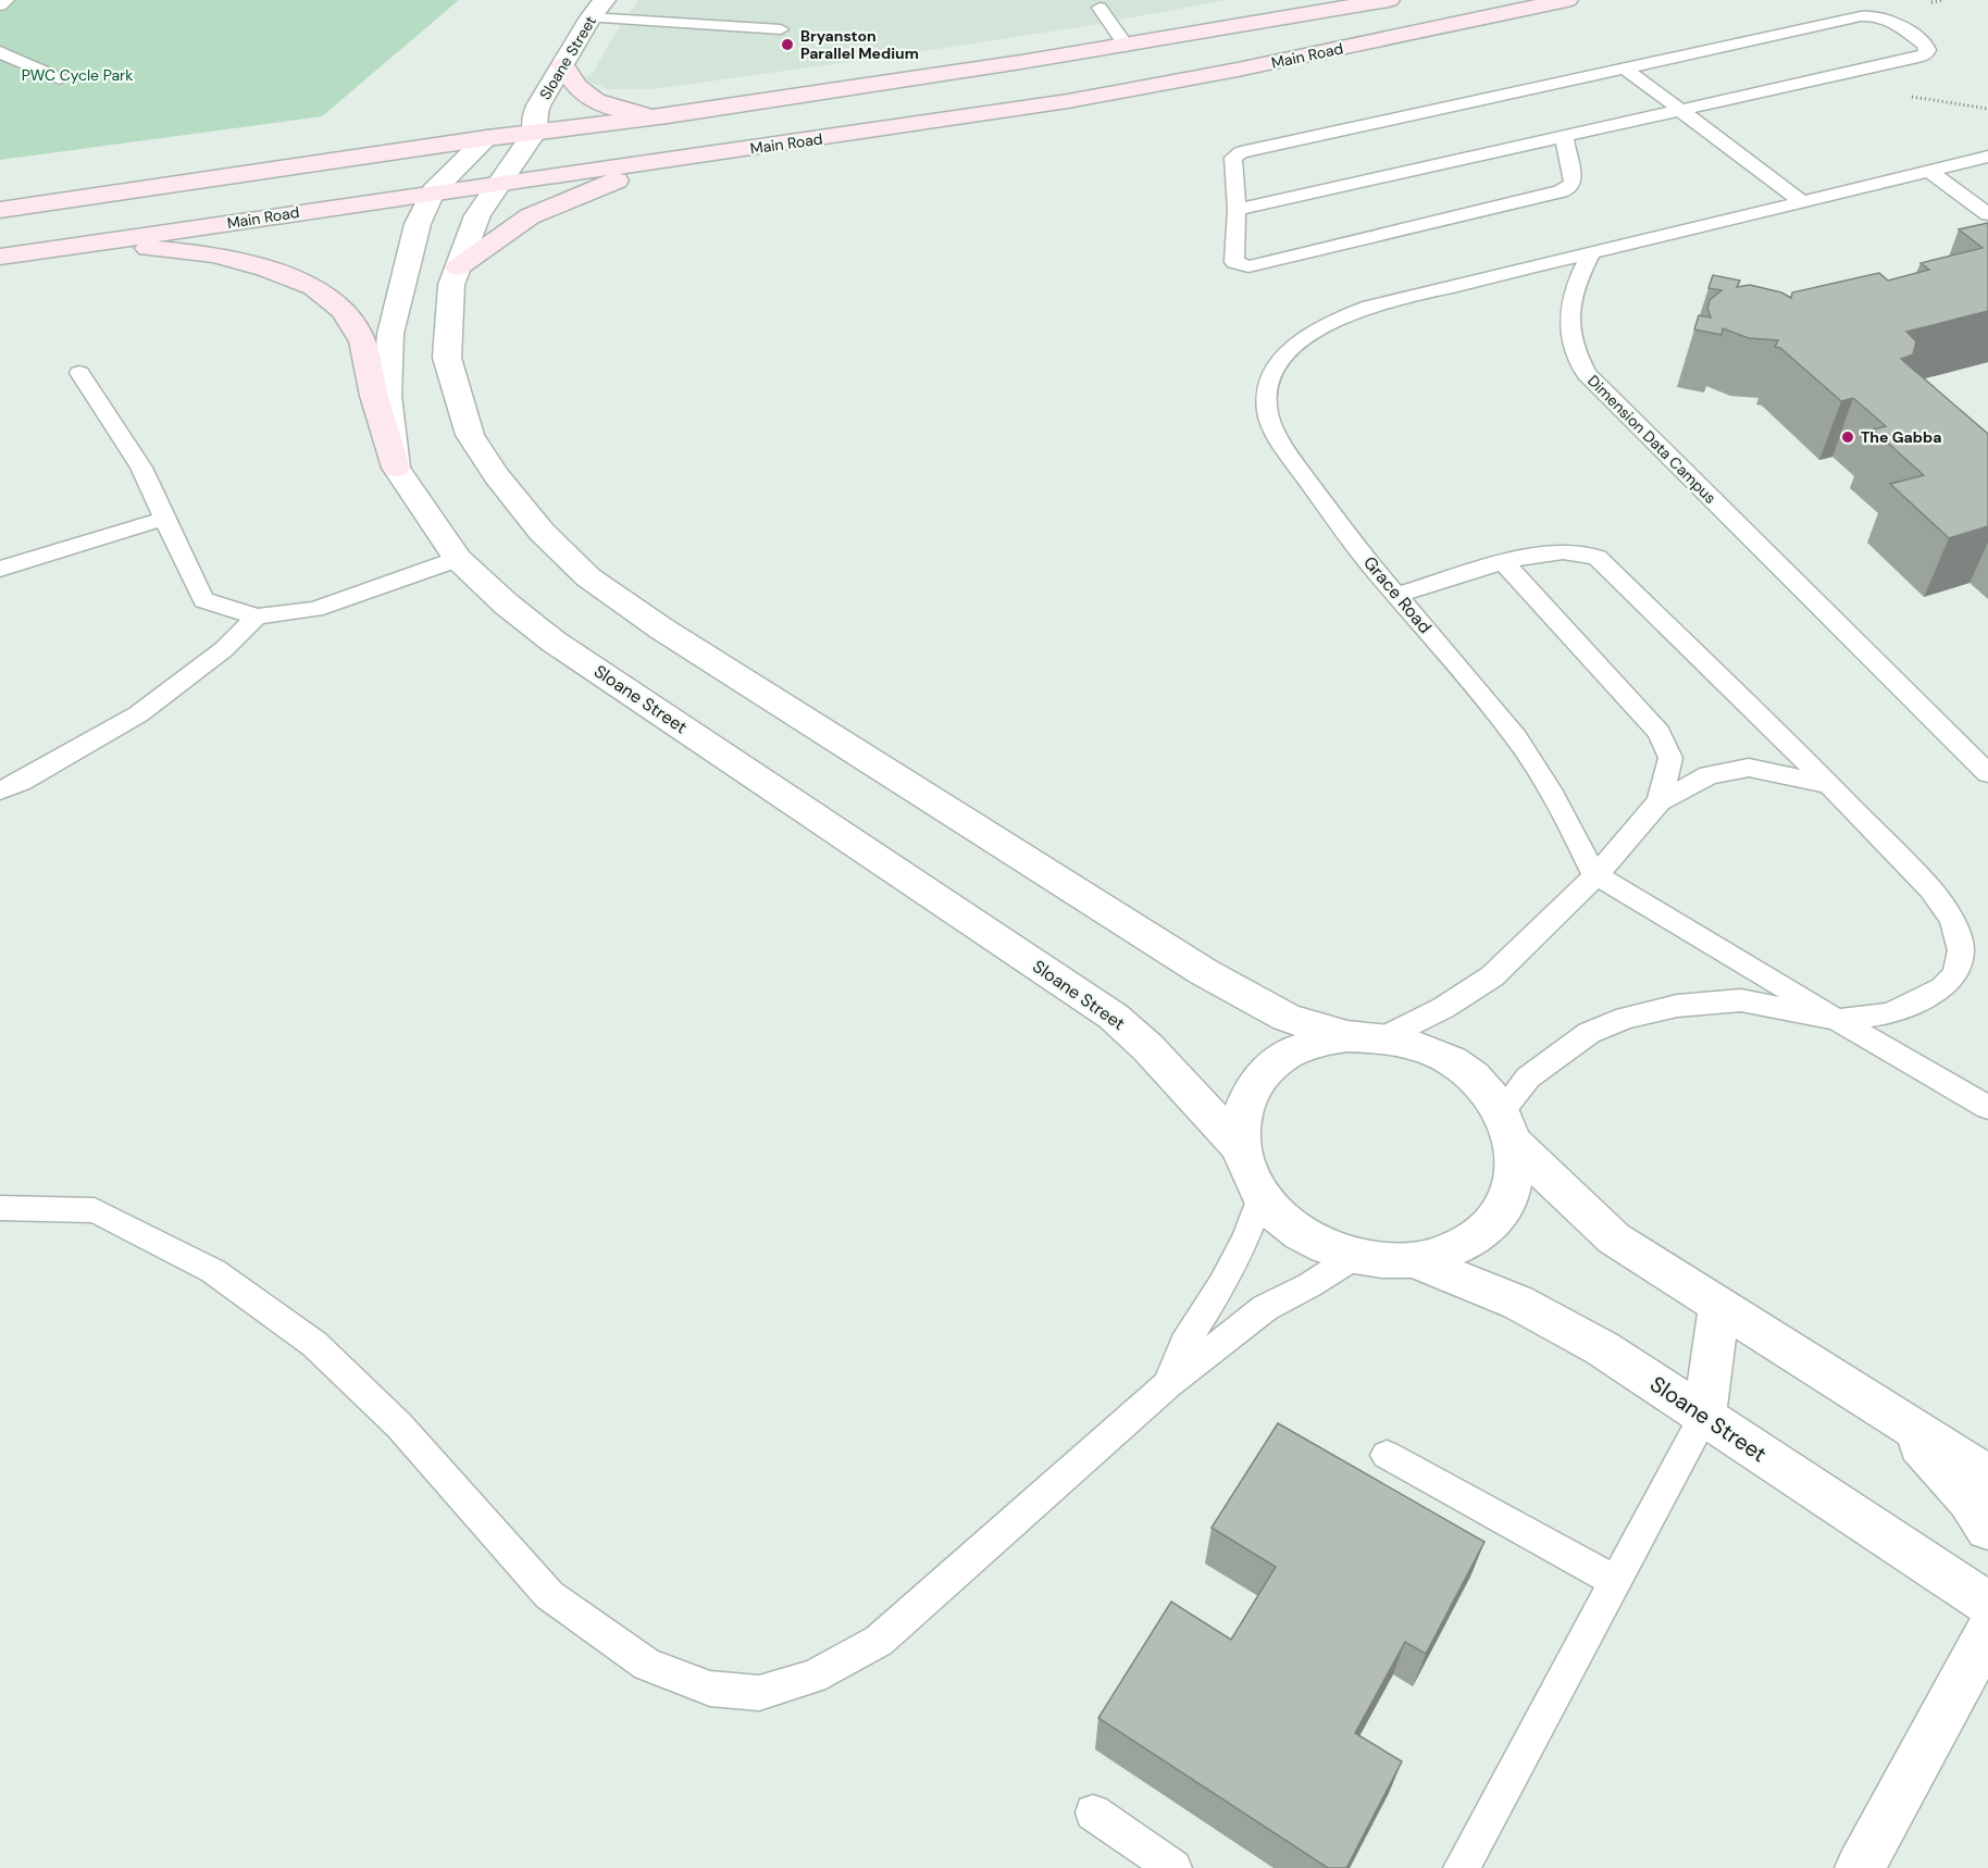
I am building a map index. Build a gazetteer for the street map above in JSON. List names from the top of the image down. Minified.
{"streets":{"main road":["Main Road"],"street":["Sloane Street"],"lane":["Dimension Data Campus","Grace Road"]},"crossings":[["Main Road","Sloane Street"],["Dimension Data Campus","Grace Road"]],"parks":["PWC Cycle Park"],"places":["Bryanston Parallel Medium","The Gabba"]}
